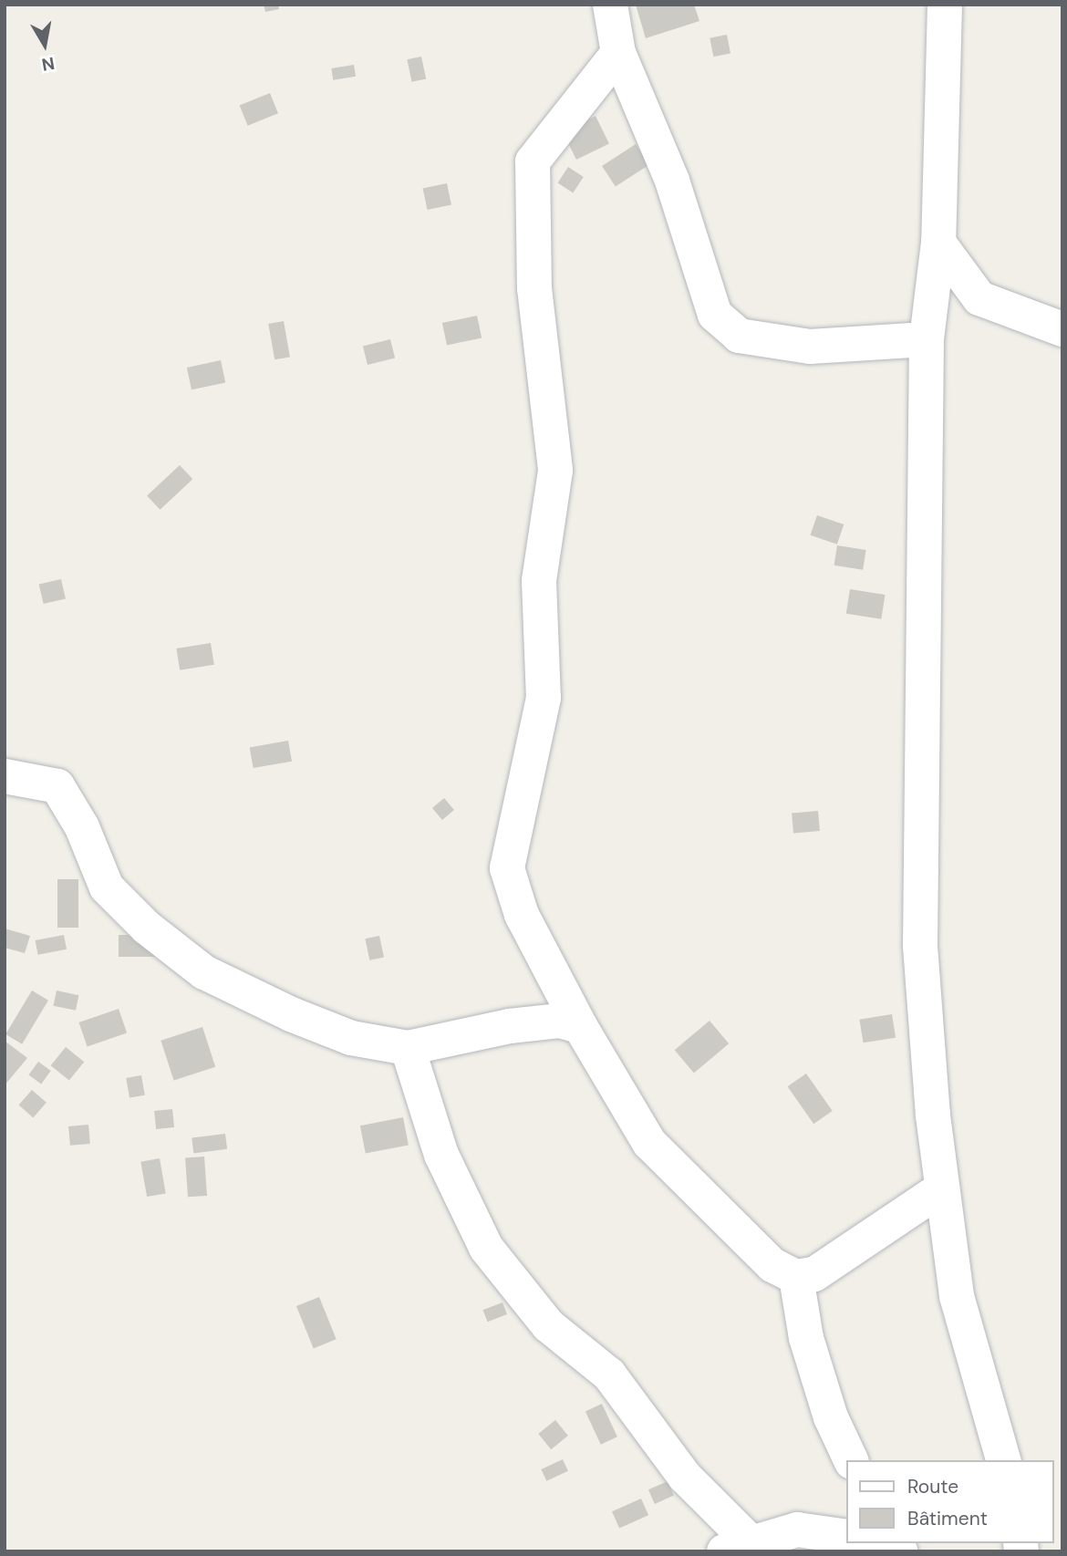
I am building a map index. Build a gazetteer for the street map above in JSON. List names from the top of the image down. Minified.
{"legend":["Route","Bâtiment"],"north":"bottom"}
